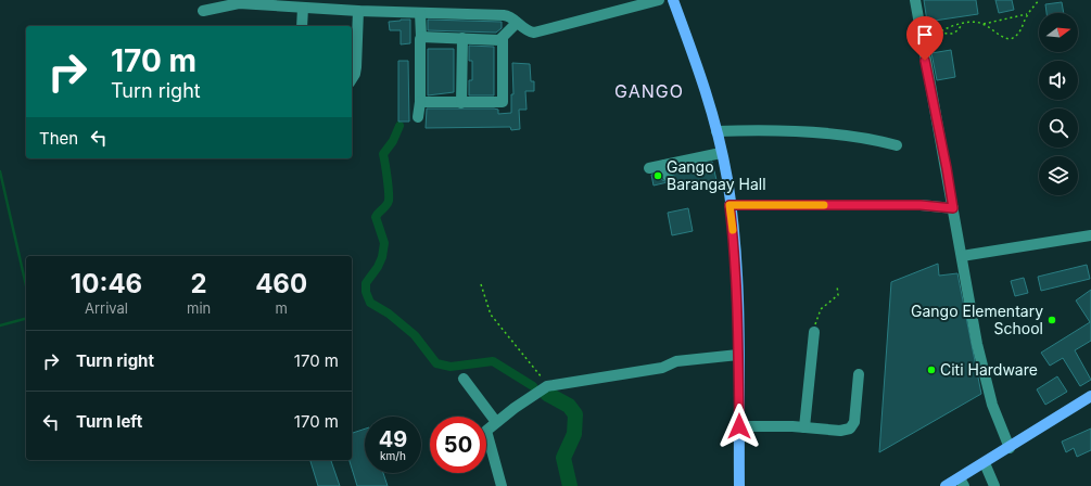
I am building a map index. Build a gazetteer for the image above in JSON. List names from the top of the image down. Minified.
{"districts":["GANGO"],"places":["Gango Barangay Hall","Gango Elementary School","Citi Hardware"],"north":"right","page":{"turn":["170 m","Turn right"],"then":"Then","eta":["10:46","Arrival","2","min","460","m"],"list":[{"name":"Turn right","value":"170 m"},{"name":"Turn left","value":"170 m"}],"speed":"49 km/h","limit":"50"}}
